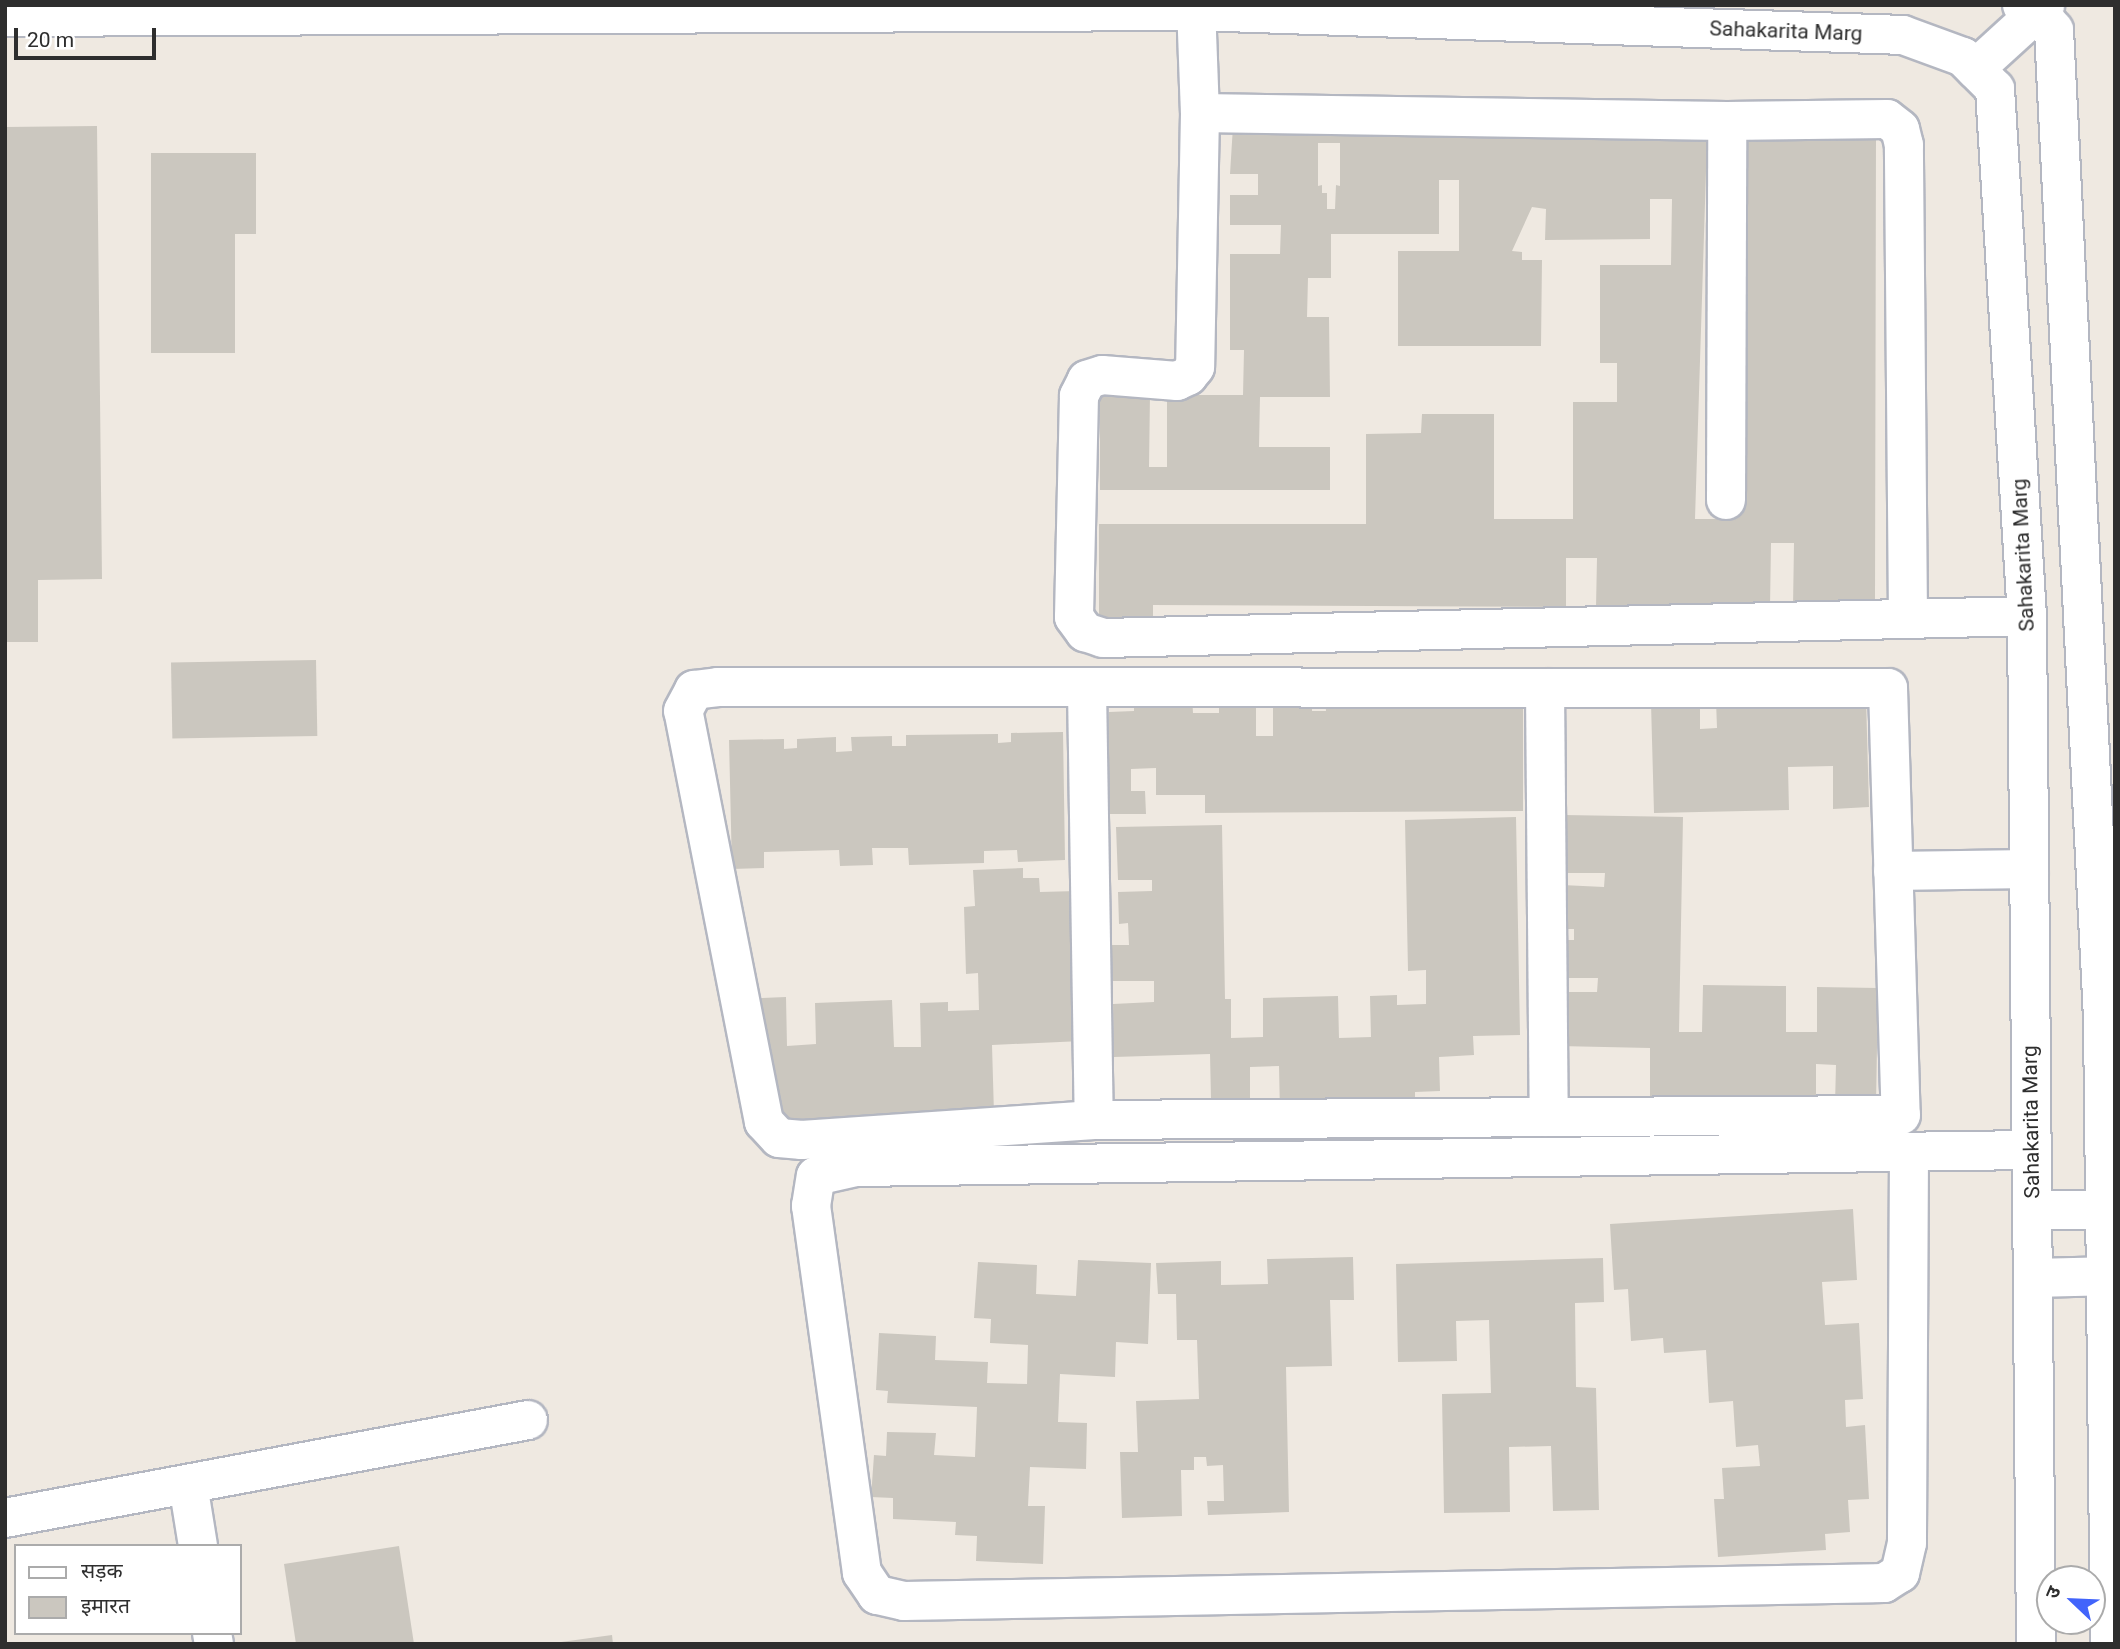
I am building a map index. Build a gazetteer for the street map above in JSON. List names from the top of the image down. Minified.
{"streets":{"street":["Sahakarita Marg"]},"legend":["सड़क","इमारत"],"scale_bar":"20 m","north":"top left"}
